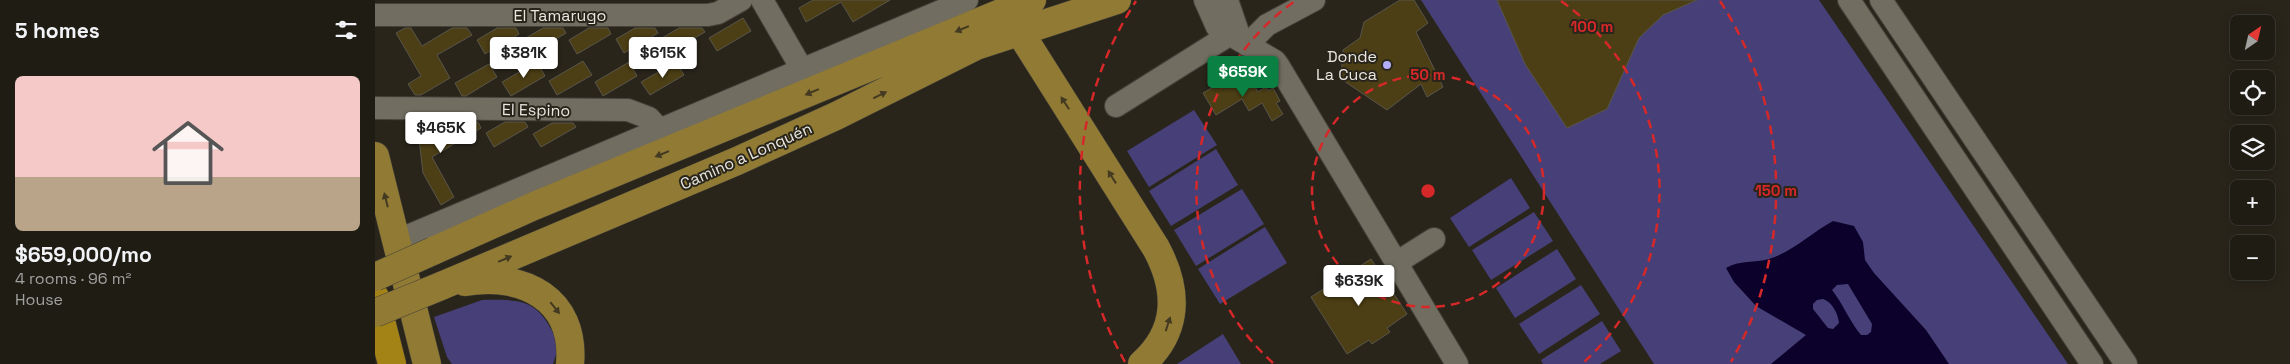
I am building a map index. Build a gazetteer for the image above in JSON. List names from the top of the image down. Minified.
{"streets":{"main road":["Camino a Lonquén"],"street":["El Tamarugo","El Espino"]},"places":["Donde La Cuca"],"north":"top right","page":{"heading":"5 homes","map_buttons":["+","−"],"price":["$381K","$615K","$659K","$465K","$639K"],"list":[{"name":"$659,000/mo","note":"4 rooms · 96 m² · House"}]},"rings":["100 m","50 m","150 m"]}
